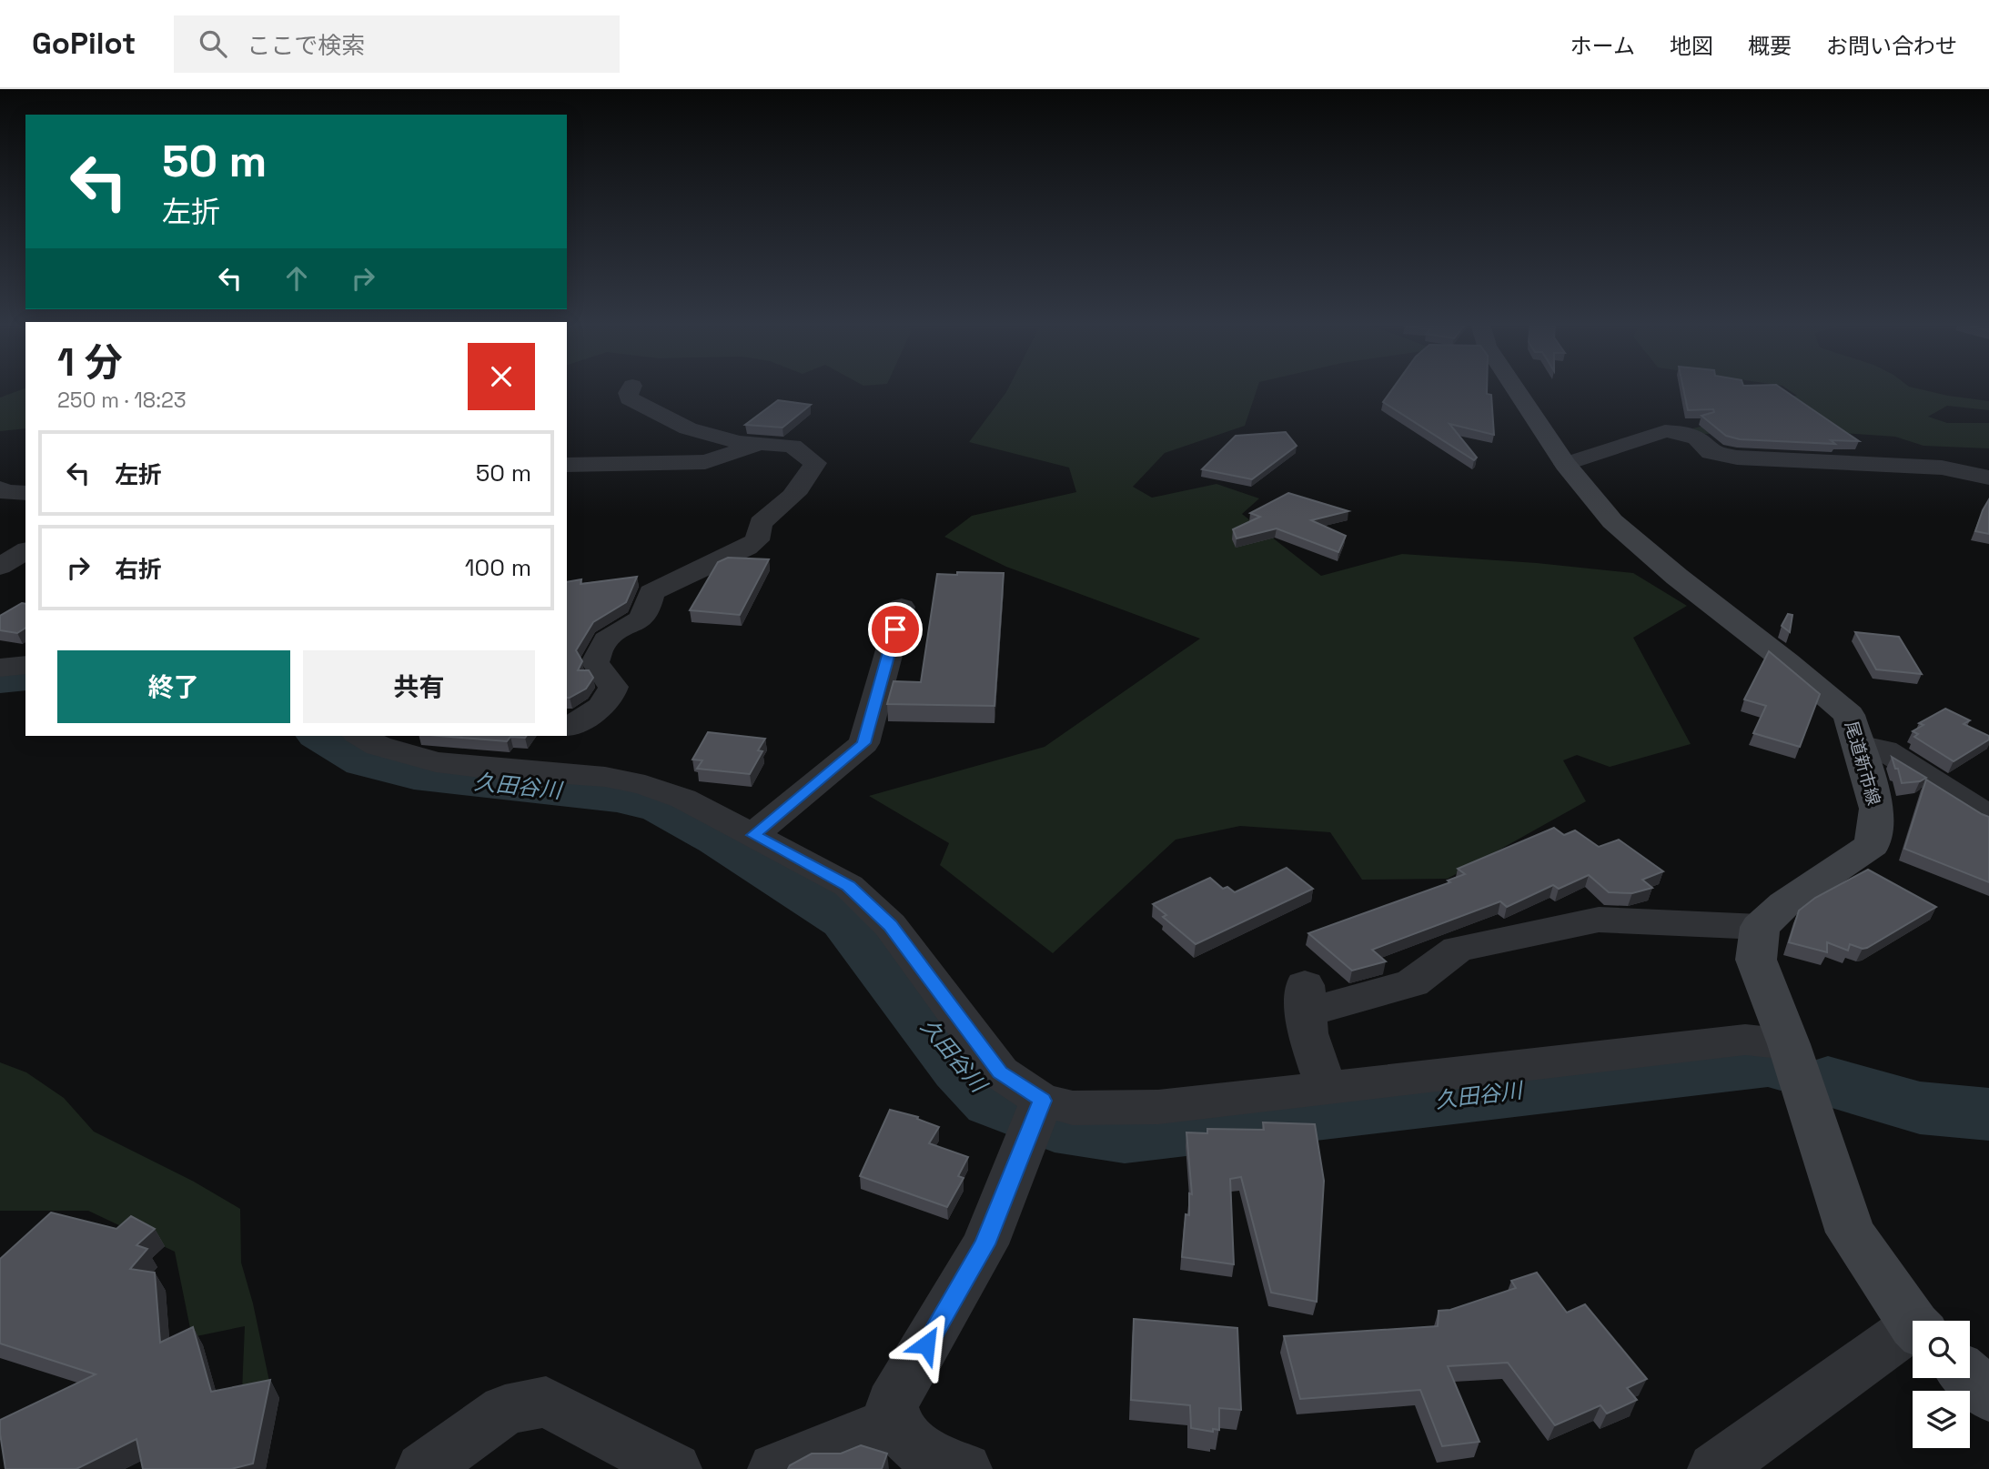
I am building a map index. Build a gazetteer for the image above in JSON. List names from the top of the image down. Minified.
{"streets":{"main road":["尾道新市線"]},"water":["久田谷川"],"page":{"header":"GoPilot","search":"ここで検索","nav":["ホーム","地図","概要","お問い合わせ"],"turn":["50 m","左折"],"heading":["1 分","250 m · 18:23"],"list":[{"name":"左折","value":"50 m"},{"name":"右折","value":"100 m"}],"buttons":["終了","共有"]}}
